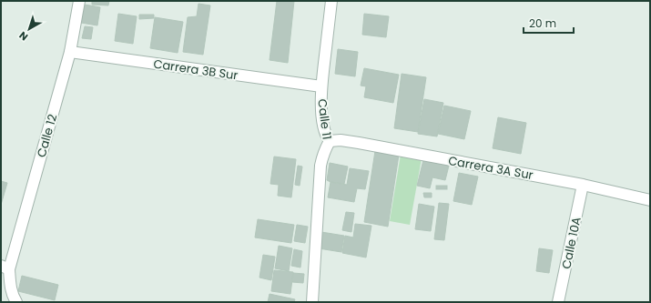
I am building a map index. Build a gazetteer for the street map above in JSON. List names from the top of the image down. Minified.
{"streets":{"street":["Carrera 3B Sur","Calle 11","Calle 12","Carrera 3A Sur","Calle 10A"]},"crossings":[["Carrera 3B Sur","Calle 11"],["Carrera 3B Sur","Calle 12"],["Calle 11","Carrera 3A Sur"],["Carrera 3A Sur","Calle 10A"]],"scale_bar":"20 m","north":"bottom left"}
